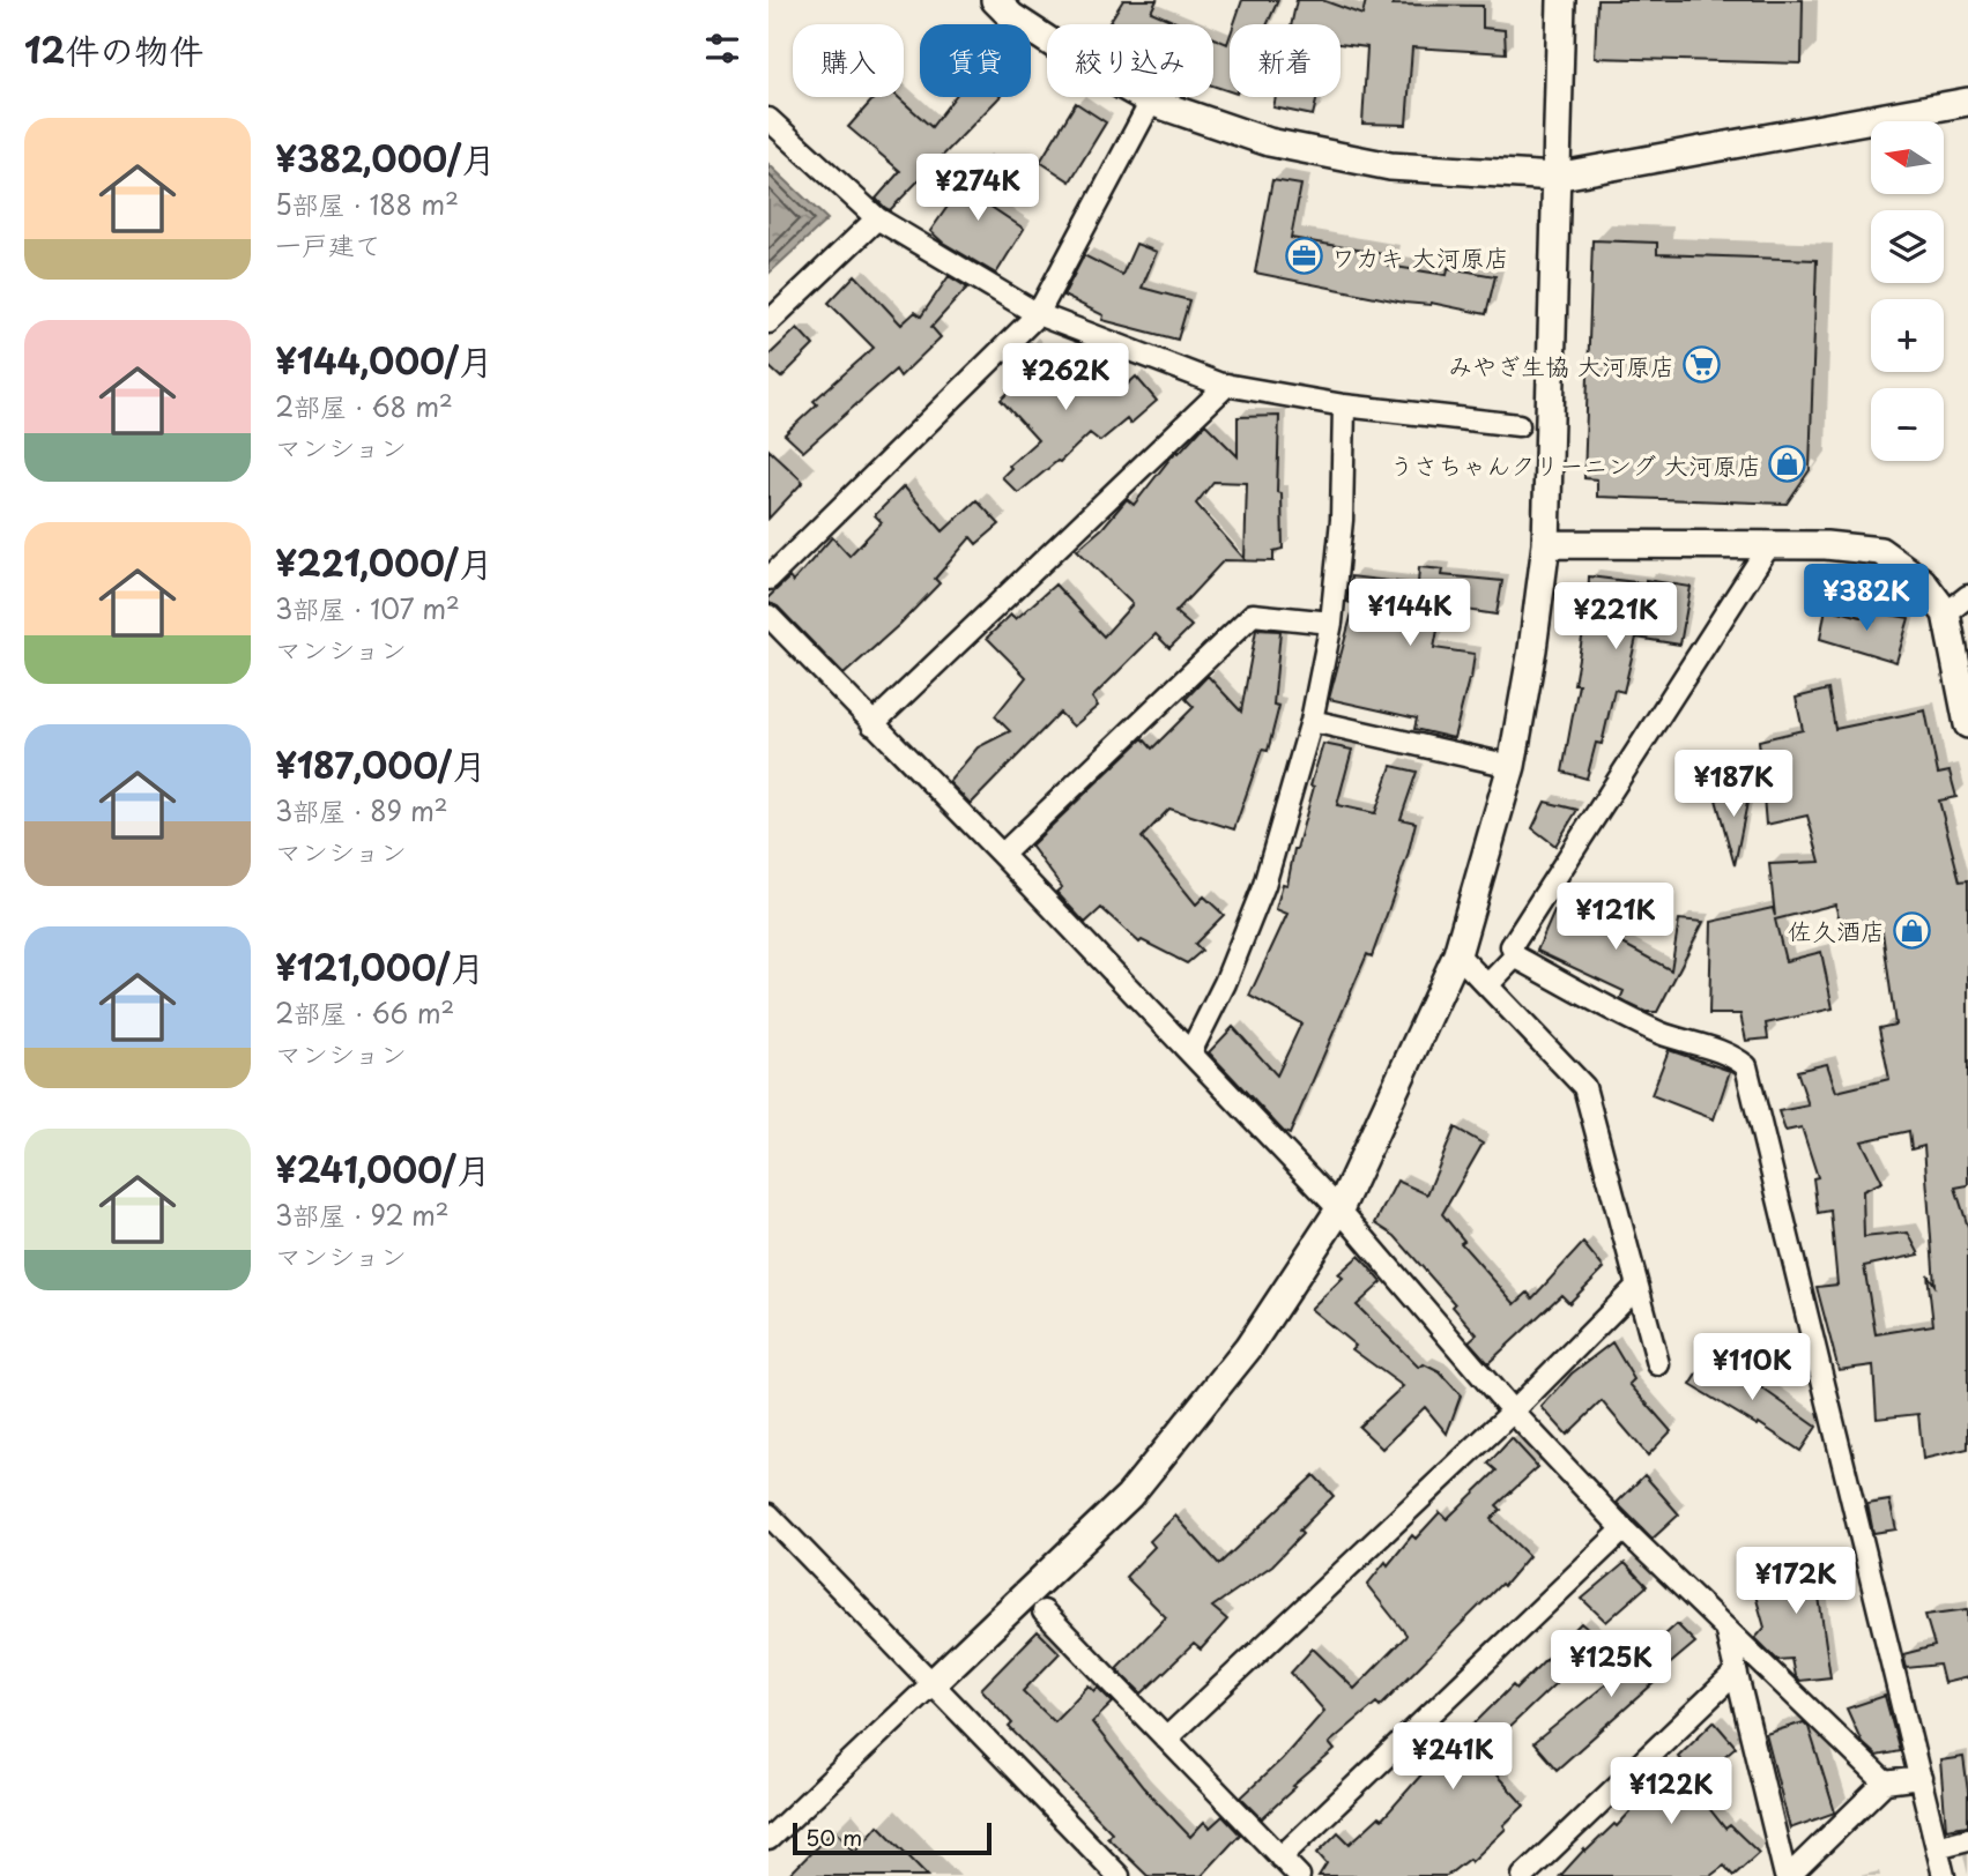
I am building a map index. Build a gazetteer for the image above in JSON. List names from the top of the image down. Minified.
{"places":{"office":["ワカキ 大河原店"],"supermarket":["みやぎ生協 大河原店"],"shop":["うさちゃんクリーニング 大河原店","佐久酒店"]},"scale_bar":"50 m","north":"left","page":{"heading":"12件の物件","chip":["購入","賃貸","絞り込み","新着"],"list":[{"name":"¥382,000/月","note":"5部屋 · 188 m² · 一戸建て"},{"name":"¥144,000/月","note":"2部屋 · 68 m² · マンション"},{"name":"¥221,000/月","note":"3部屋 · 107 m² · マンション"},{"name":"¥187,000/月","note":"3部屋 · 89 m² · マンション"},{"name":"¥121,000/月","note":"2部屋 · 66 m² · マンション"},{"name":"¥241,000/月","note":"3部屋 · 92 m² · マンション"}],"map_buttons":["+","−"],"price":["¥274K","¥262K","¥382K","¥144K","¥221K","¥187K","¥121K","¥110K","¥172K","¥125K","¥241K","¥122K"],"scale":"50 m"}}
